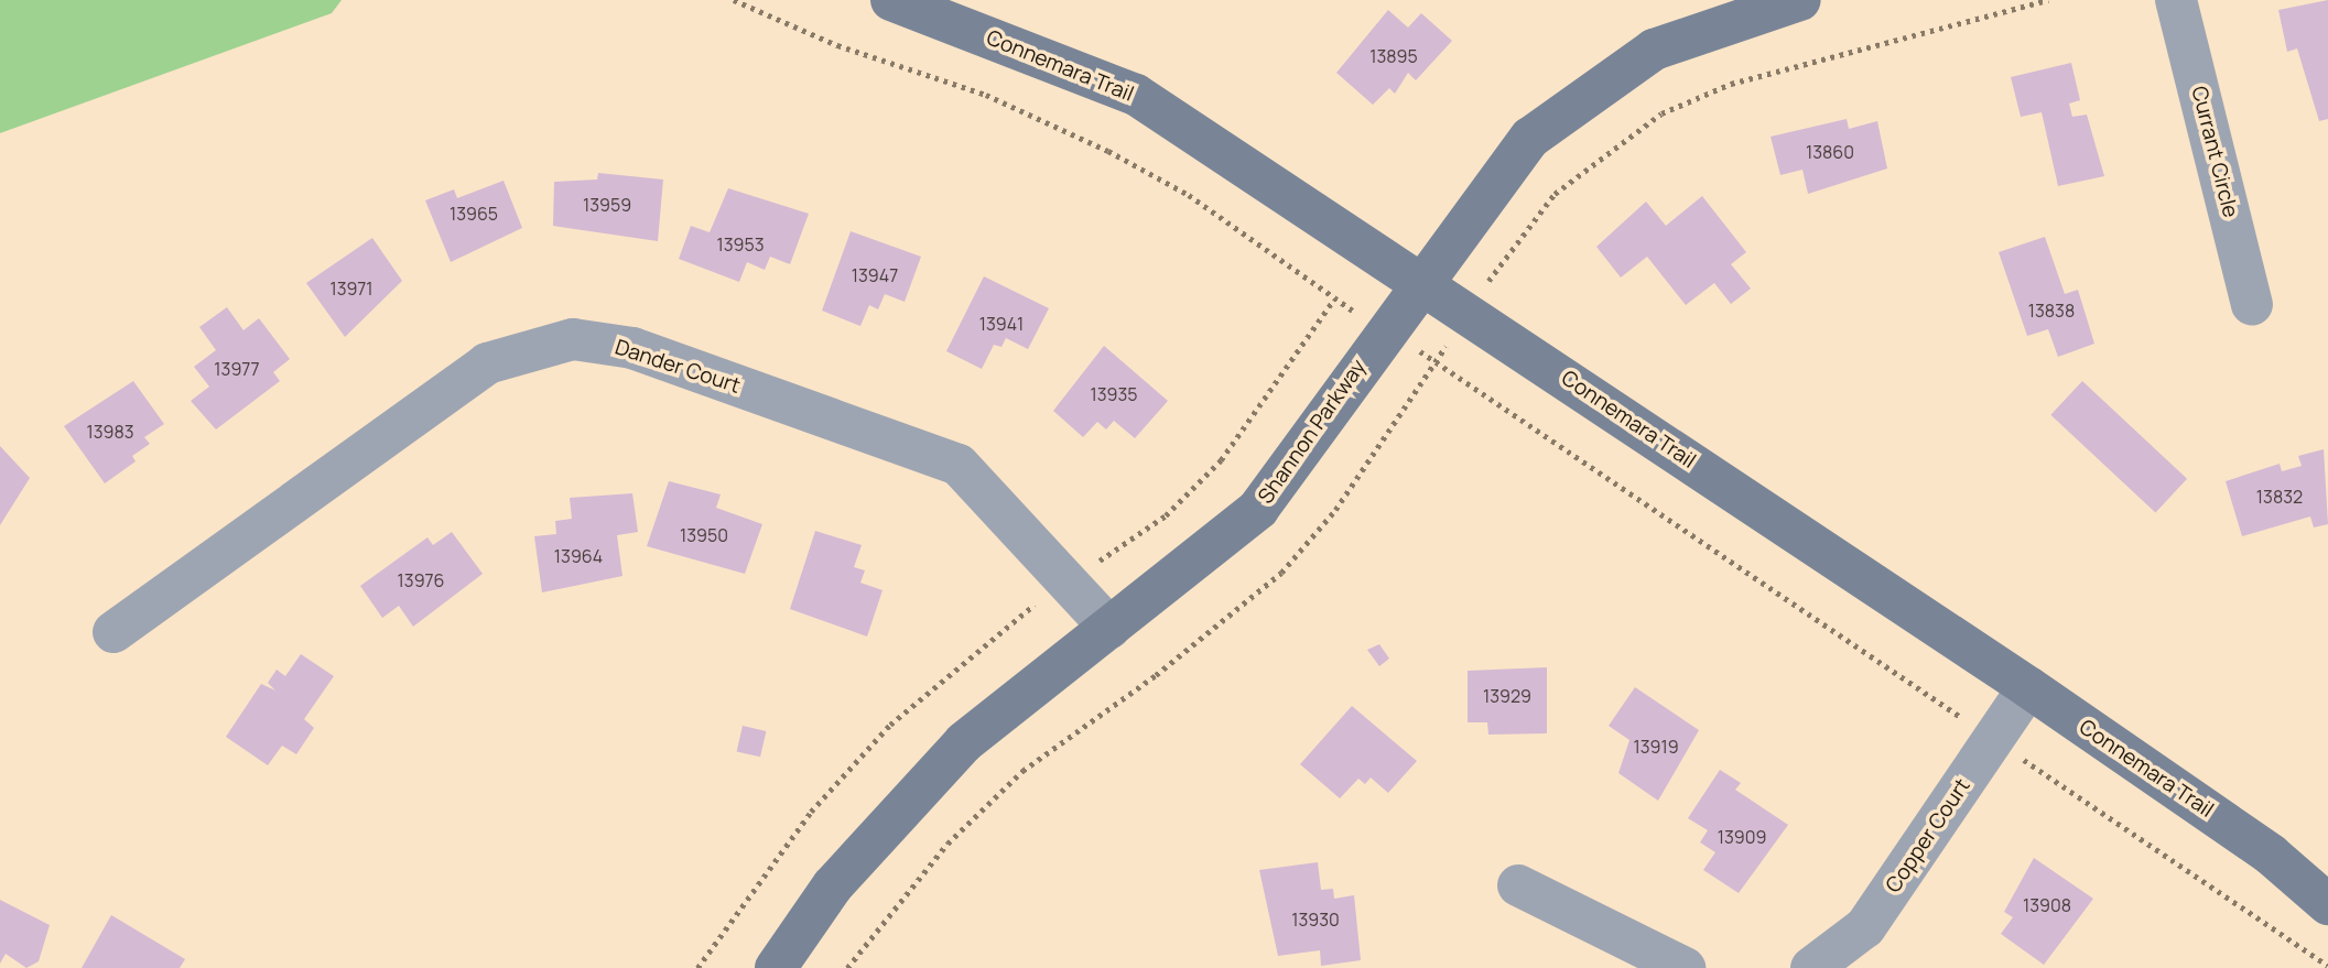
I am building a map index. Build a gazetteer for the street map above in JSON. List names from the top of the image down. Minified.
{"streets":{"street":["Connemara Trail","Currant Circle","Dander Court","Shannon Parkway","Copper Court"]},"crossings":[["Connemara Trail","Shannon Parkway"],["Connemara Trail","Copper Court"],["Dander Court","Shannon Parkway"]],"house_numbers":["13895","13860","13959","13965","13953","13947","13971","13838","13941","13977","13935","13983","13832","13950","13964","13976","13929","13919","13909","13908","13930"]}
